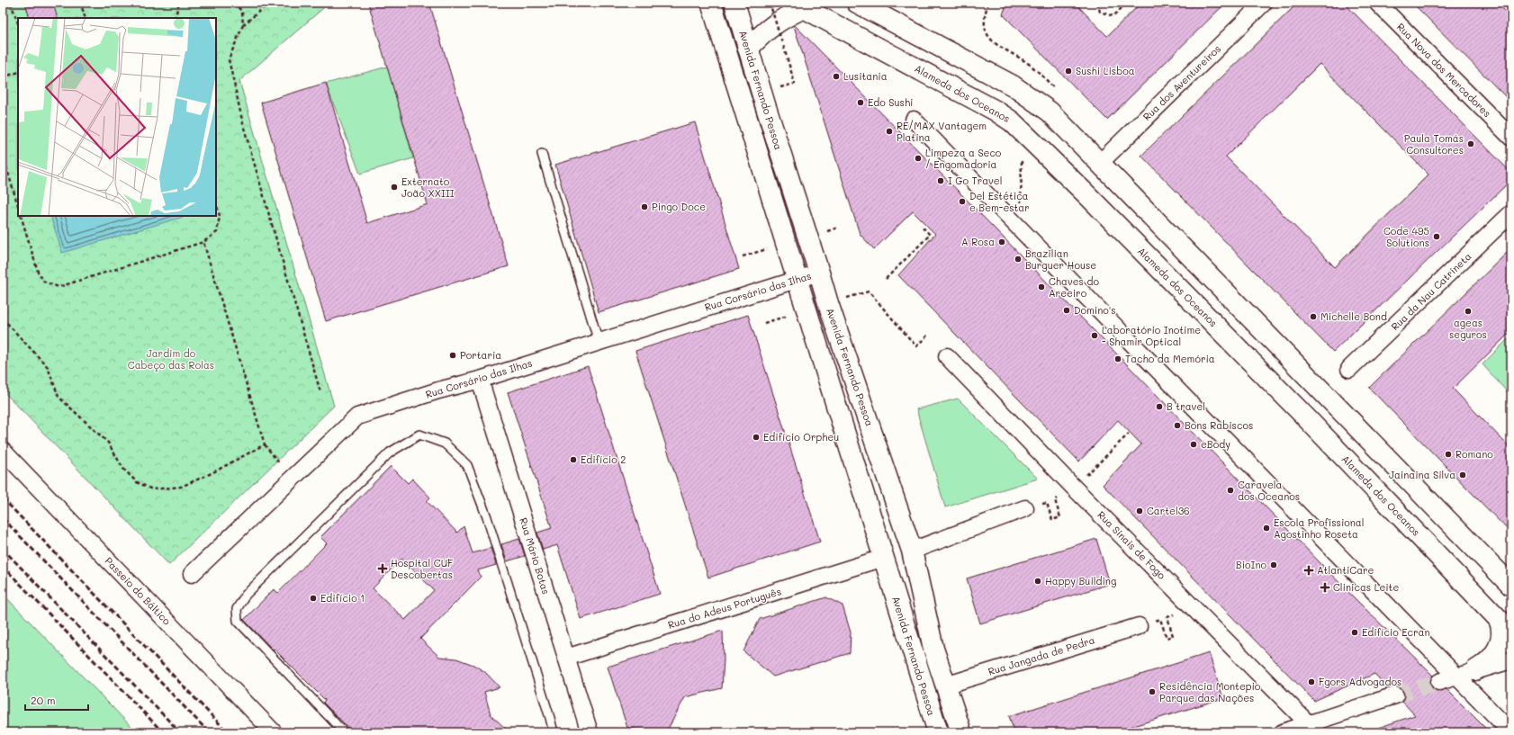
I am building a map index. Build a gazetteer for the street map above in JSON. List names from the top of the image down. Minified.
{"streets":{"main road":["Avenida Fernando Pessoa","Alameda dos Oceanos"],"street":["Rua Nova dos Mercadores","Rua dos Aventureiros","Rua Corsário das Ilhas","Rua da Nau Catrineta","Rua Sinais de Fogo","Rua Mário Botas","Passeio do Báltico","Rua do Adeus Português","Rua Jangada de Pedra"]},"crossings":[["Avenida Fernando Pessoa","Rua Corsário das Ilhas"],["Avenida Fernando Pessoa","Rua do Adeus Português"],["Avenida Fernando Pessoa","Rua Jangada de Pedra"],["Rua Corsário das Ilhas","Rua Mário Botas"],["Rua Mário Botas","Rua do Adeus Português"]],"parks":["Jardim do Cabeço das Rolas"],"places":{"other":["Sushi Lisboa","Lusitania","Edo Sushi","RE/MAX Vantagem Platina","Paula Tomás Consultores","Limpeza a Seco / Engomadoria","I Go Travel","Externato João XXIII","Del Estética e Bem-estar","Pingo Doce","Code 495 Solutions","A Rosa","Brazilian Burguer House","Chaves do Areeiro","Domino's","ageas seguros","Michelle Bond","Laboratório Inotime - Shamir Optical","Portaria","Tacho da Memória","B travel","Bons Rabiscos","Edifício Orpheu","eBody","Romano","Edifício 2","Jainaina Silva","Caravela dos Oceanos","Cartel36","Escola Profissional Agostinho Roseta","BioIno","Happy Building","Edifício 1","Edifício Ecran","Fgors Advogados","Residência Montepio Parque das Nações"],"health":["Hospital CUF Descobertas","AtlantiCare","Clinicas Leite"]},"scale_bar":"20 m"}
